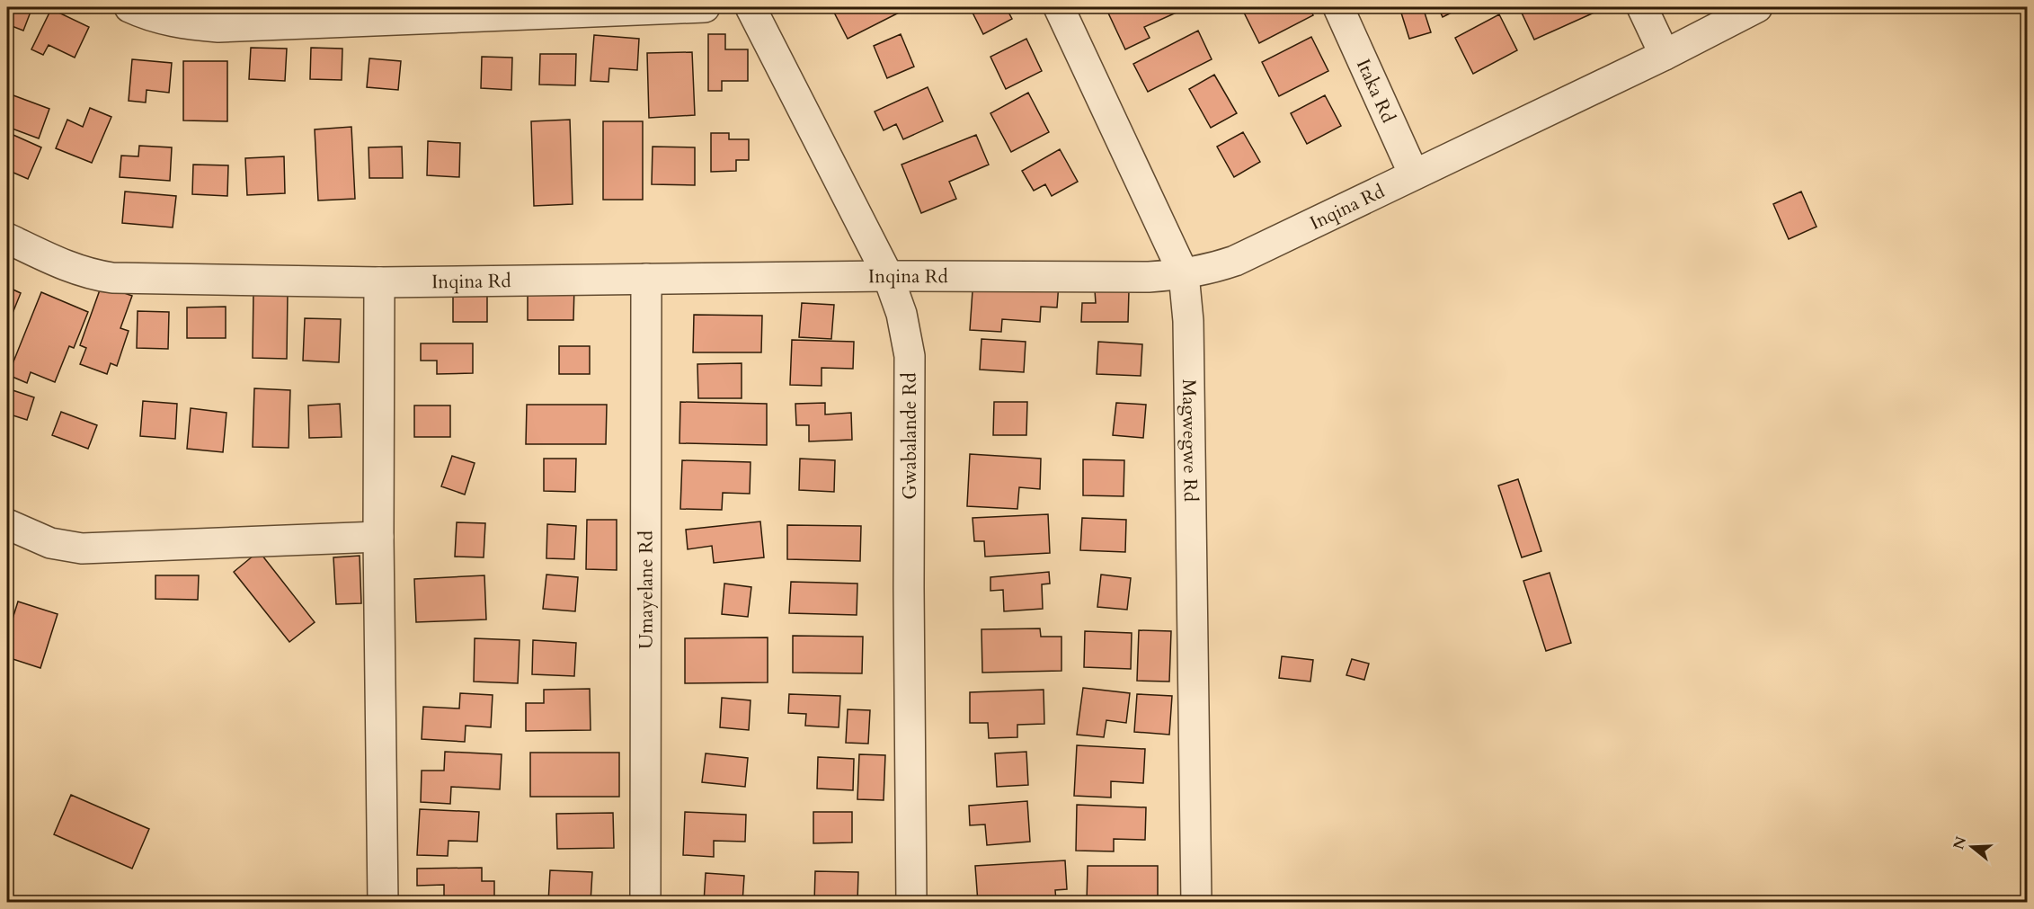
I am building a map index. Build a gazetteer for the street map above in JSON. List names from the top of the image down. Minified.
{"streets":{"street":["Itaka Rd","Inqina Rd","Gwabalande Rd","Magwegwe Rd","Umayelane Rd"]},"crossings":[["Itaka Rd","Inqina Rd"],["Inqina Rd","Gwabalande Rd"],["Inqina Rd","Magwegwe Rd"],["Inqina Rd","Umayelane Rd"]],"north":"left"}
